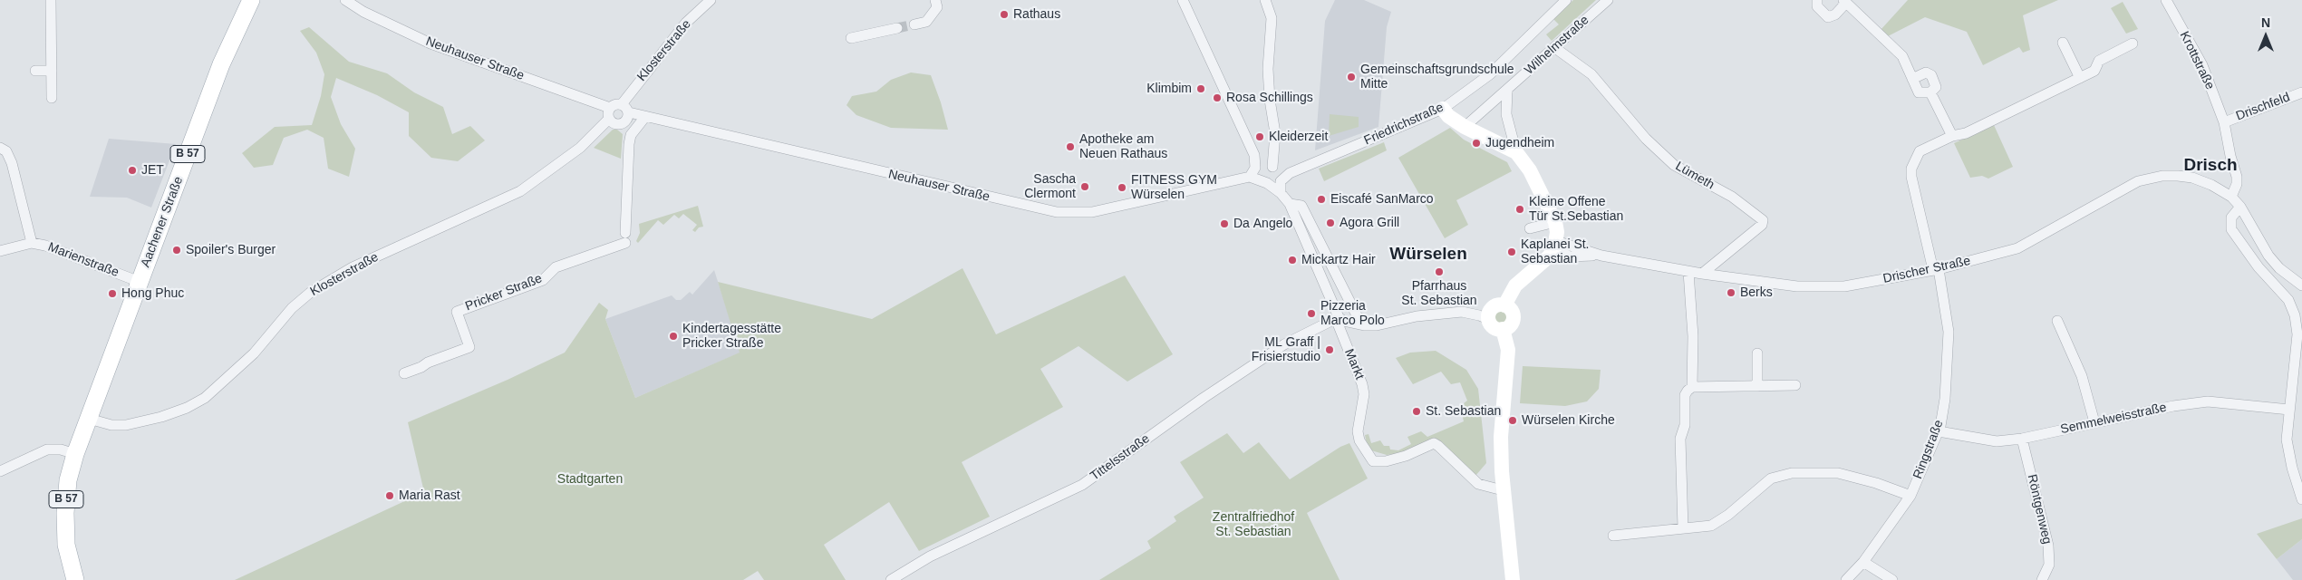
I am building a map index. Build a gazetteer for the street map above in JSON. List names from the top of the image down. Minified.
{"streets":{"main road":["B 57","Aachener Straße"],"street":["Wilhelmstraße","Klosterstraße","Neuhauser Straße","Krottstraße","Drischfeld","Friedrichstraße","Lümeth","Marienstraße","Drischer Straße","Pricker Straße","Markt","Semmelweisstraße","Ringstraße","Tittelsstraße","Röntgenweg"]},"crossings":[["Wilhelmstraße","Lümeth"],["Klosterstraße","Neuhauser Straße"],["Klosterstraße","Aachener Straße"],["Neuhauser Straße","Markt"],["Krottstraße","Drischfeld"],["Krottstraße","Drischer Straße"],["Lümeth","Drischer Straße"],["Aachener Straße","Marienstraße"],["Drischer Straße","Ringstraße"],["Markt","Tittelsstraße"],["Semmelweisstraße","Ringstraße"],["Semmelweisstraße","Röntgenweg"]],"districts":["Drisch","Würselen"],"parks":["Stadtgarten","Zentralfriedhof St. Sebastian"],"places":["Rathaus","Gemeinschaftsgrundschule Mitte","Klimbim","Rosa Schillings","Kleiderzeit","Jugendheim","Apotheke am Neuen Rathaus","JET","Sascha Clermont","FITNESS GYM Würselen","Eiscafé SanMarco","Kleine Offene Tür St.Sebastian","Agora Grill","Da Angelo","Spoiler's Burger","Kaplanei St. Sebastian","Mickartz Hair","Pfarrhaus St. Sebastian","Berks","Hong Phuc","Pizzeria Marco Polo","Kindertagesstätte Pricker Straße","ML Graff | Frisierstudio","St. Sebastian","Würselen Kirche","Maria Rast"],"north":"top"}
